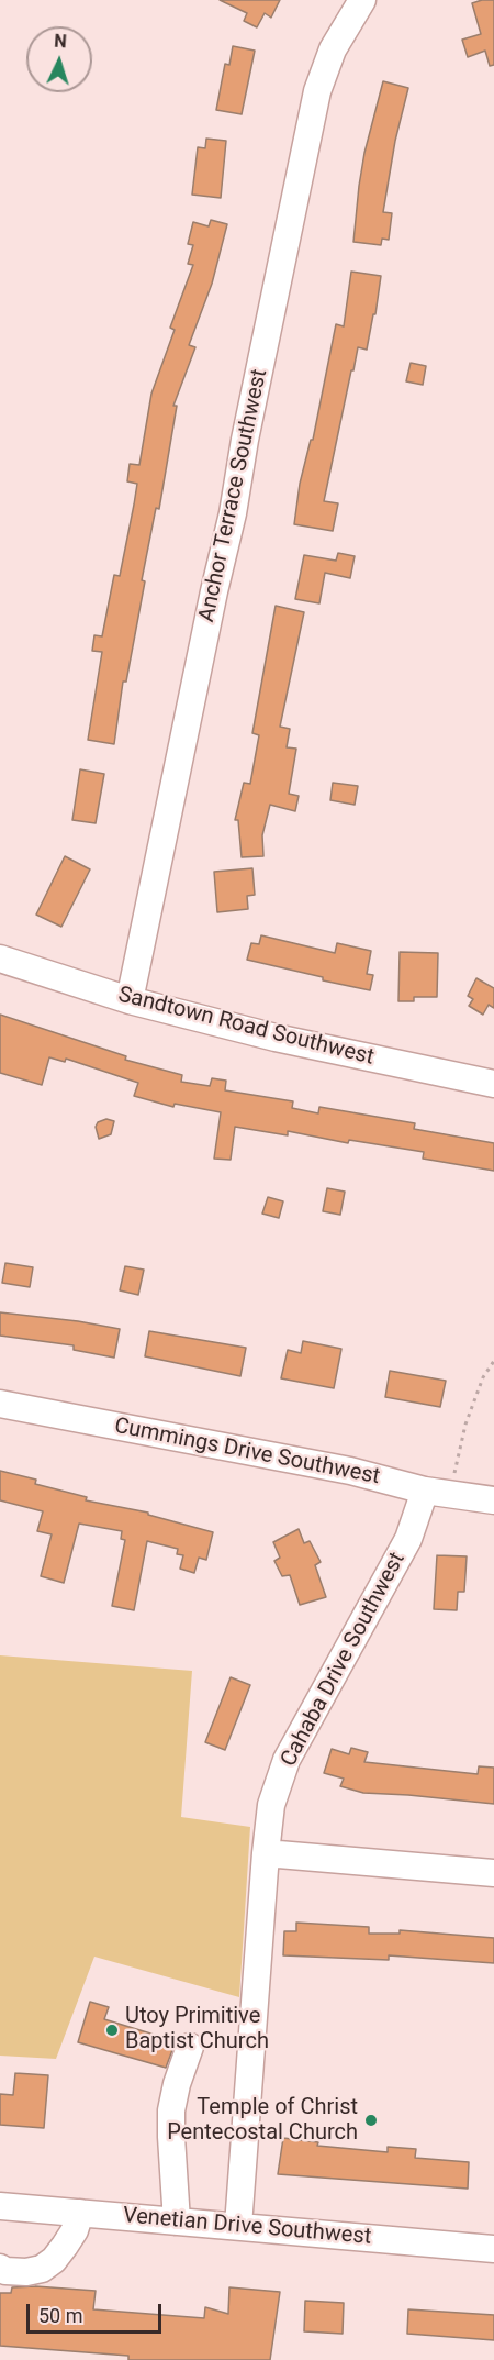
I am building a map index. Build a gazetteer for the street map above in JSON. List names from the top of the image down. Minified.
{"streets":{"street":["Anchor Terrace Southwest","Sandtown Road Southwest","Cummings Drive Southwest","Cahaba Drive Southwest","Venetian Drive Southwest"]},"crossings":[["Anchor Terrace Southwest","Sandtown Road Southwest"],["Cummings Drive Southwest","Cahaba Drive Southwest"],["Cahaba Drive Southwest","Venetian Drive Southwest"]],"places":["Utoy Primitive Baptist Church","Temple of Christ Pentecostal Church"],"scale_bar":"50 m","north":"top"}
